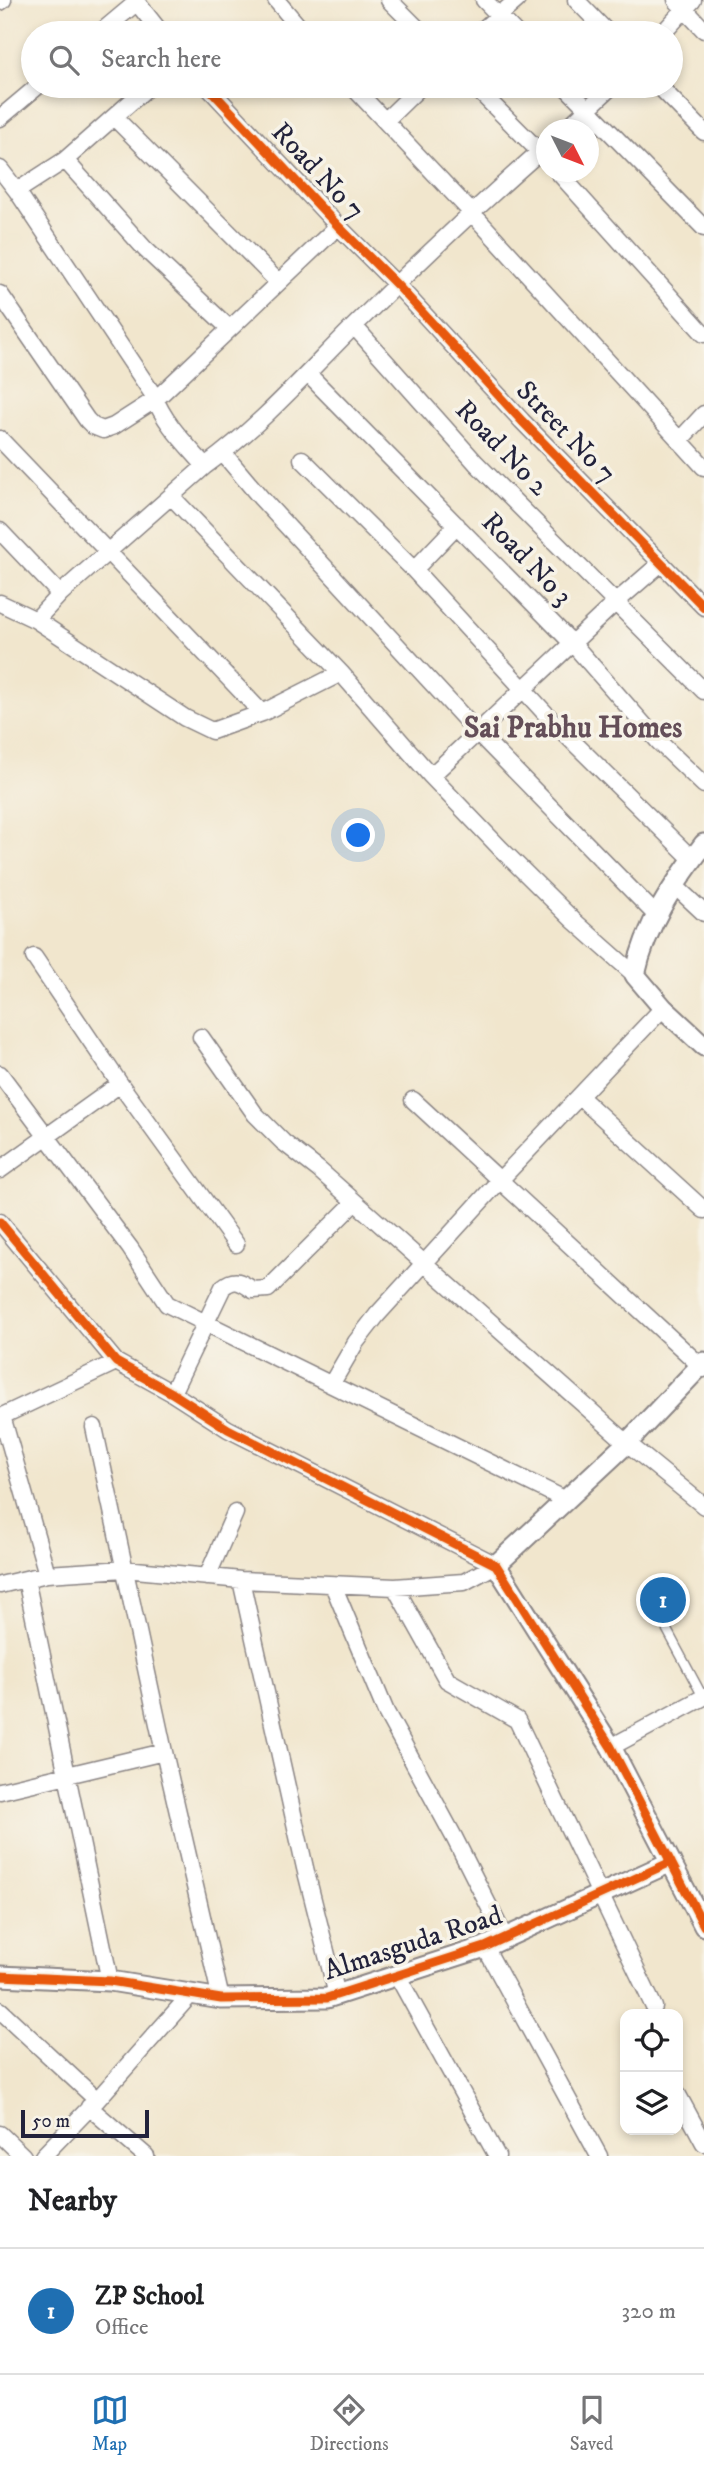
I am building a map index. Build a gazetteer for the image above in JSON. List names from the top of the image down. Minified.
{"streets":{"street":["Road No 7","Street No 7","Road No 2","Road No 3","Almasguda Road"]},"crossings":[["Road No 7","Street No 7"]],"districts":["Sai Prabhu Homes"],"scale_bar":"50 m","north":"bottom right","page":{"search":"Search here","pins":"1","scale":"50 m","heading":"Nearby","list":[{"mark":"1","name":"ZP School","note":"Office","value":"320 m"}],"nav":["Map","Directions","Saved"]}}
